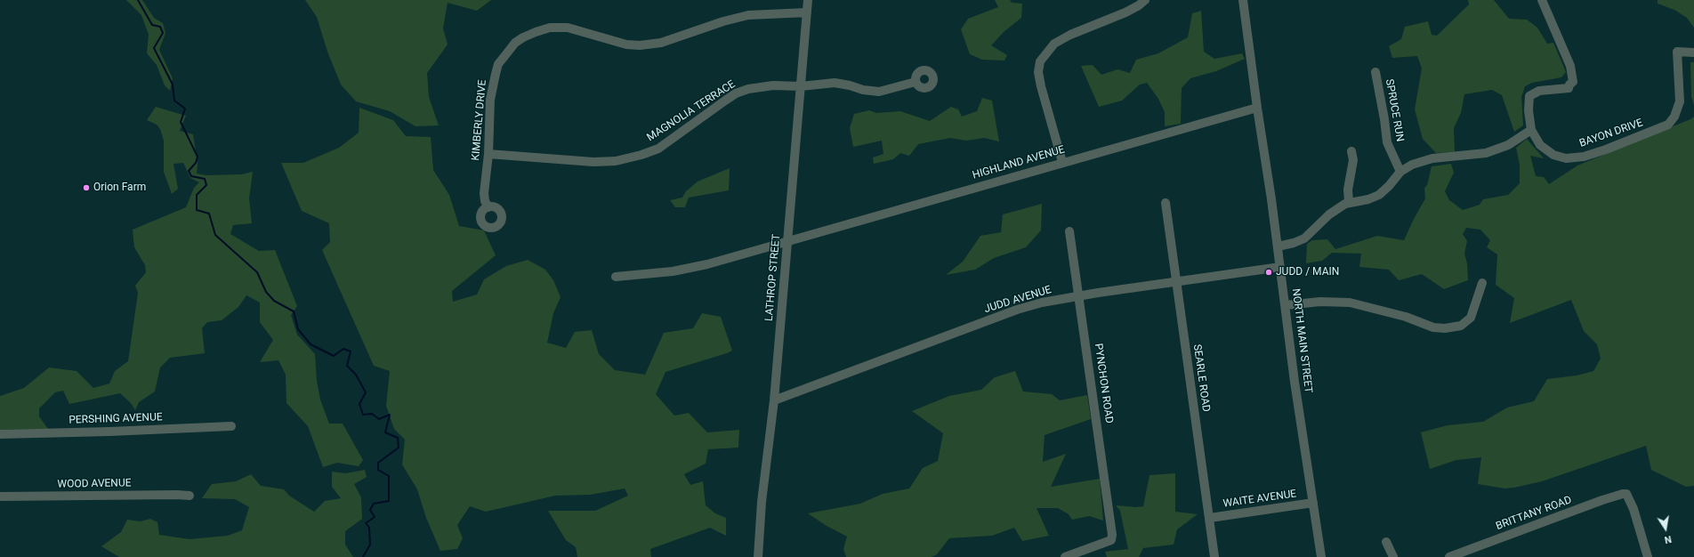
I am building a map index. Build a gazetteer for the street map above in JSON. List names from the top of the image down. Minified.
{"streets":{"street":["SPRUCE RUN","MAGNOLIA TERRACE","KIMBERLY DRIVE","BAYON DRIVE","HIGHLAND AVENUE","LATHROP STREET","JUDD AVENUE","NORTH MAIN STREET","SEARLE ROAD","PYNCHON ROAD","PERSHING AVENUE","WOOD AVENUE","WAITE AVENUE","BRITTANY ROAD"]},"crossings":[["MAGNOLIA TERRACE","KIMBERLY DRIVE"],["MAGNOLIA TERRACE","LATHROP STREET"],["KIMBERLY DRIVE","LATHROP STREET"],["HIGHLAND AVENUE","LATHROP STREET"],["HIGHLAND AVENUE","NORTH MAIN STREET"],["LATHROP STREET","JUDD AVENUE"],["JUDD AVENUE","NORTH MAIN STREET"],["JUDD AVENUE","SEARLE ROAD"],["JUDD AVENUE","PYNCHON ROAD"],["NORTH MAIN STREET","WAITE AVENUE"],["SEARLE ROAD","WAITE AVENUE"]],"places":["Orion Farm","JUDD / MAIN"],"north":"bottom"}
